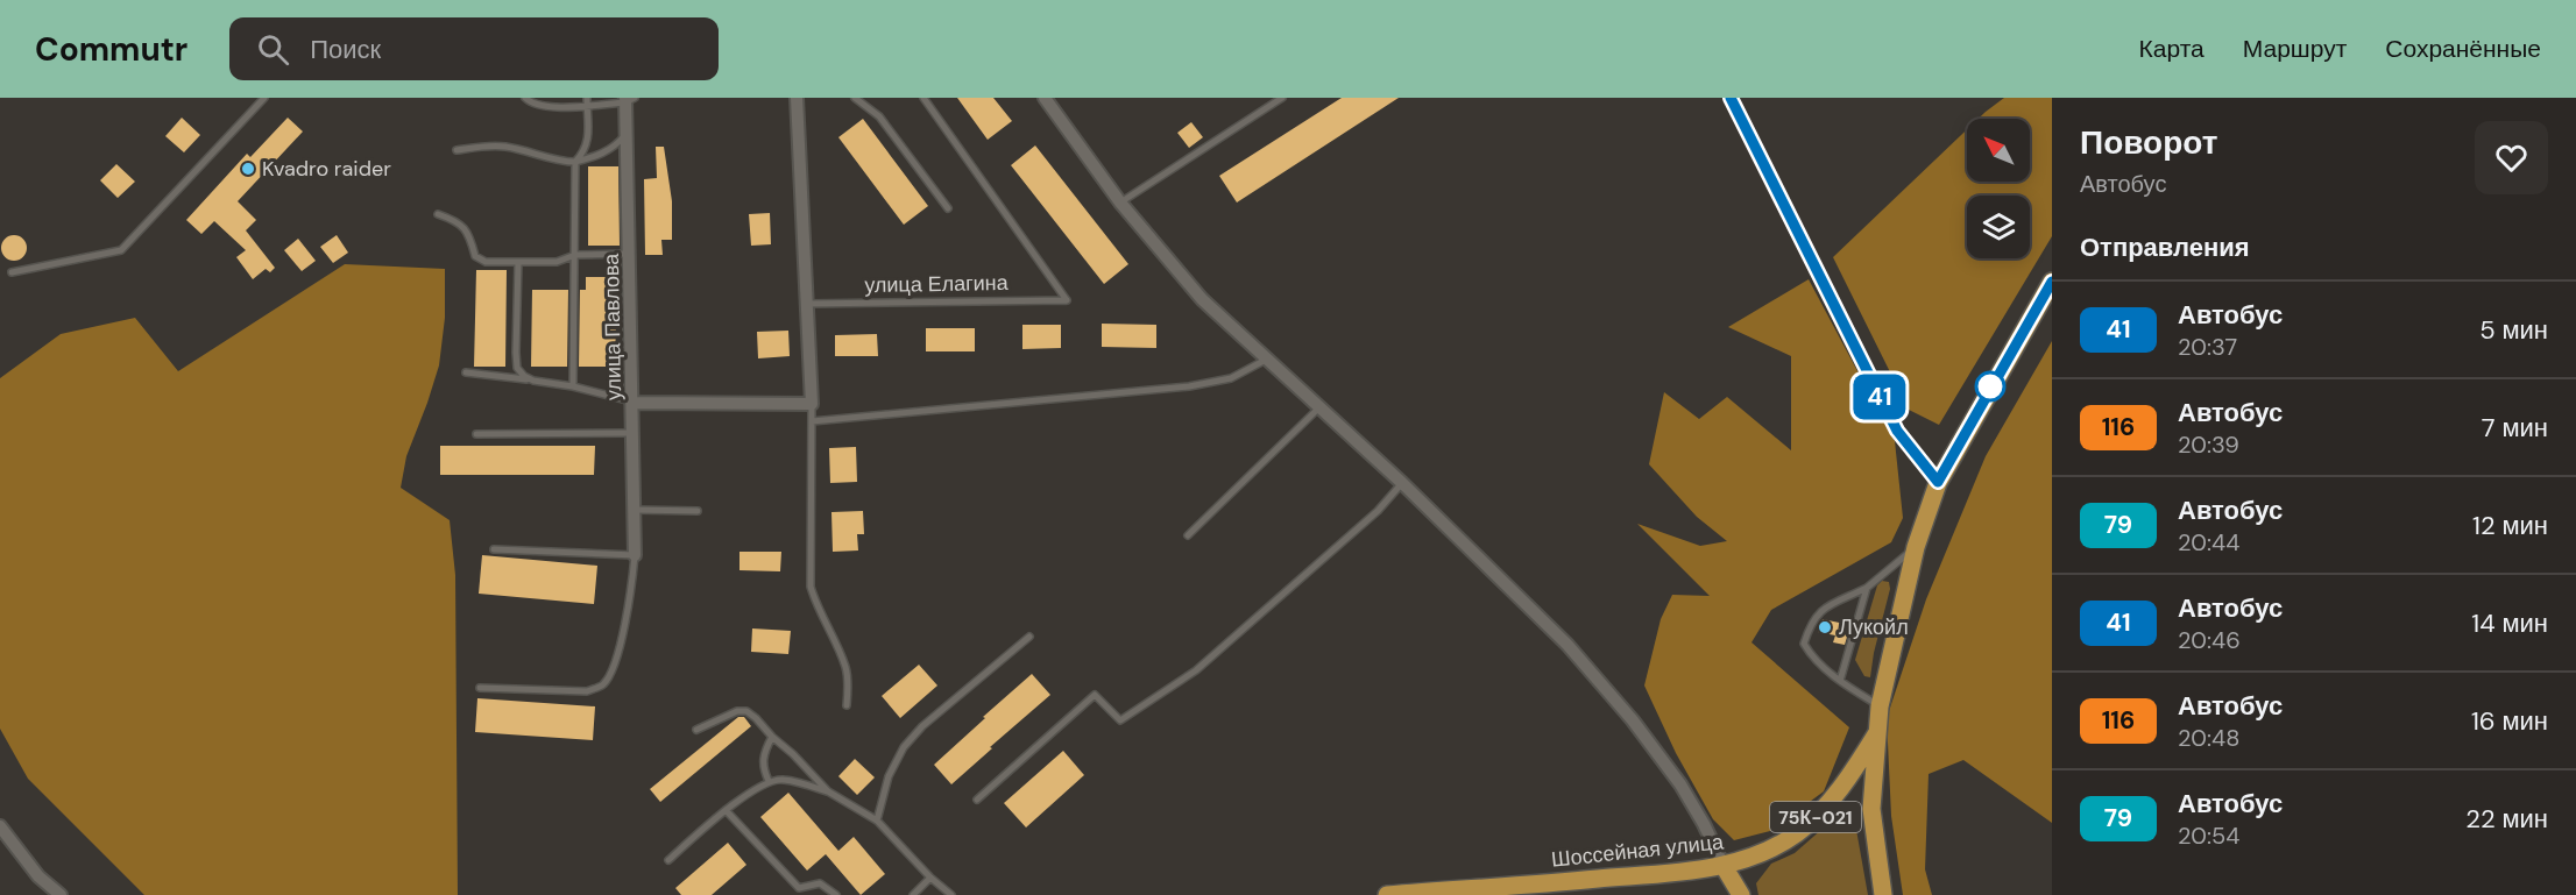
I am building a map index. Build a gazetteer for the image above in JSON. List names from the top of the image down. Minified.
{"streets":{"main road":["75К-021","Шоссейная улица"],"street":["улица Павлова"],"lane":["улица Елагина"]},"places":["Kvadro raider","Лукойл"],"lines":["bus line 41"],"north":"top left","page":{"header":"Commutr","search":"Поиск","nav":["Карта","Маршрут","Сохранённые"],"on_map":"41","heading":[["Поворот","Автобус"],"Отправления"],"list":[{"mark":"41","name":"Автобус","note":"20:37","value":"5 мин"},{"mark":"116","name":"Автобус","note":"20:39","value":"7 мин"},{"mark":"79","name":"Автобус","note":"20:44","value":"12 мин"},{"mark":"41","name":"Автобус","note":"20:46","value":"14 мин"},{"mark":"116","name":"Автобус","note":"20:48","value":"16 мин"},{"mark":"79","name":"Автобус","note":"20:54","value":"22 мин"}]}}
